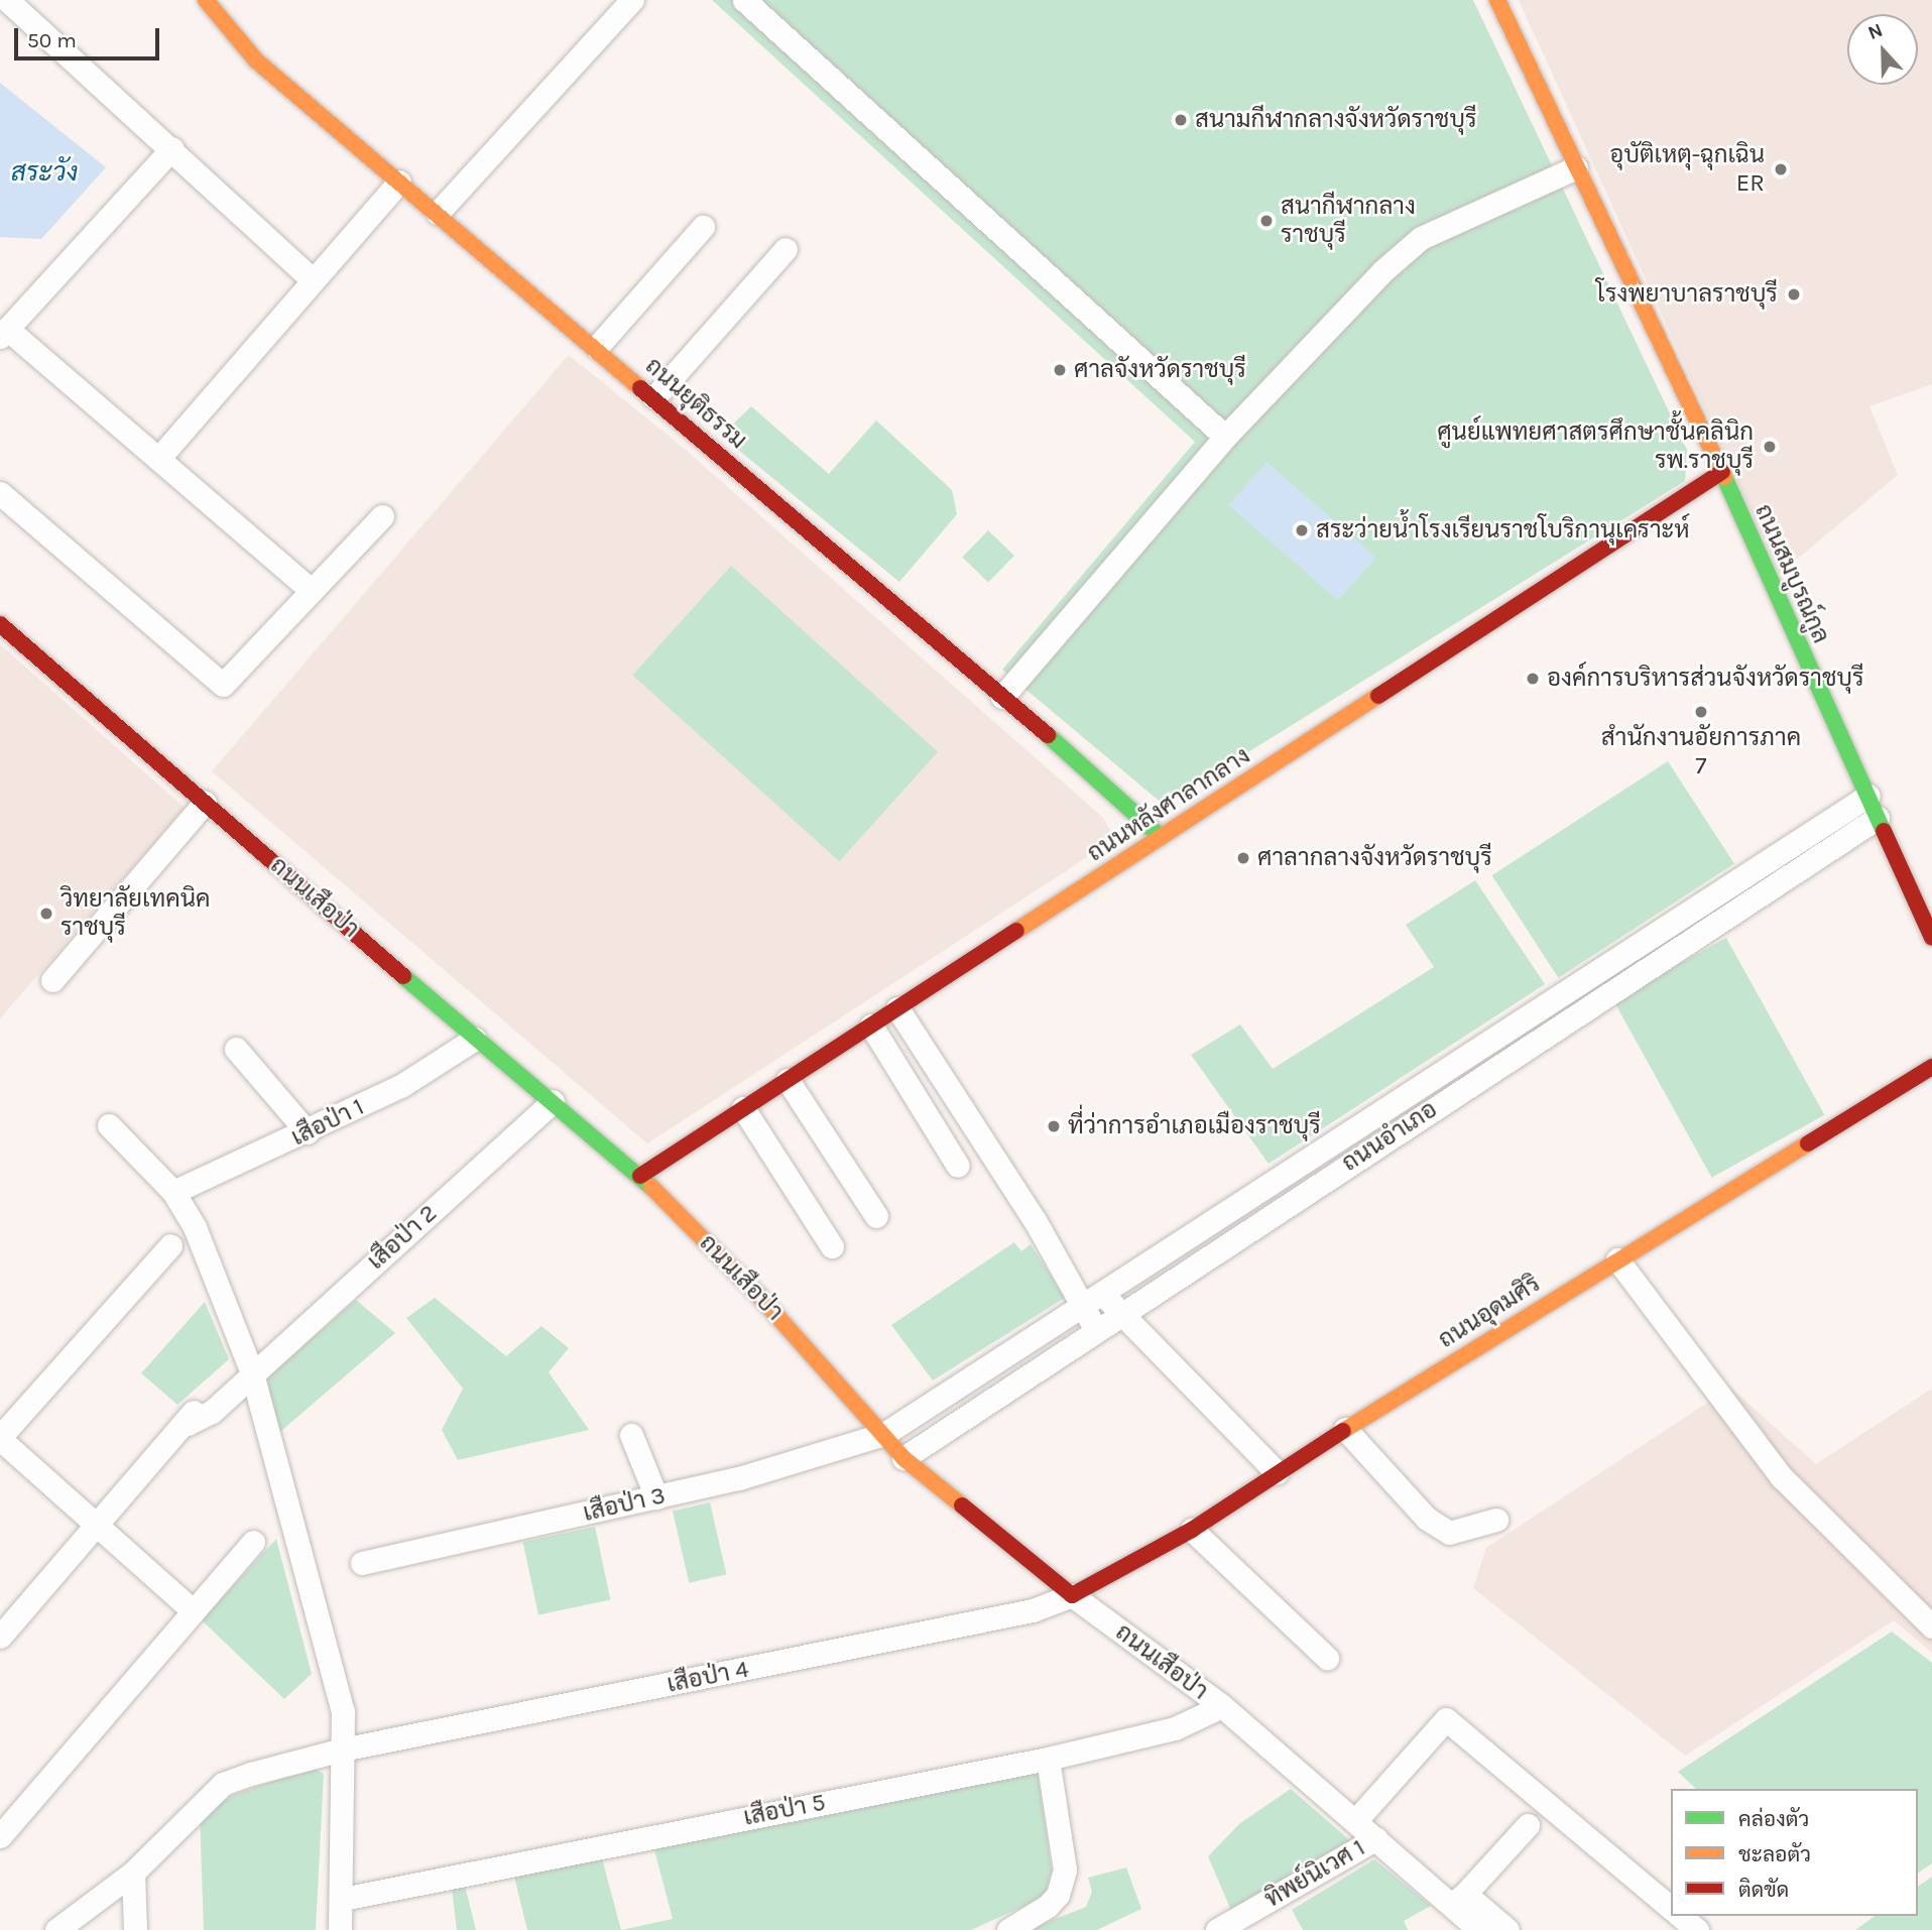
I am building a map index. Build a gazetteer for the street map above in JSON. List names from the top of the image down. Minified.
{"streets":{"street":["ถนนยุติธรรม","ถนนสมบูรณ์กูล","ถนนหลังศาลากลาง","ถนนเสือป่า","เสือป่า 1","ถนนอำเภอ","เสือป่า 2","ถนนอุดมศิริ","เสือป่า 3","เสือป่า 4","เสือป่า 5","ทิพย์นิเวศ 1"]},"crossings":[["ถนนยุติธรรม","ถนนหลังศาลากลาง"],["ถนนสมบูรณ์กูล","ถนนหลังศาลากลาง"],["ถนนสมบูรณ์กูล","ถนนอำเภอ"],["ถนนหลังศาลากลาง","ถนนเสือป่า"],["ถนนเสือป่า","เสือป่า 1"],["ถนนเสือป่า","ถนนอำเภอ"],["ถนนเสือป่า","เสือป่า 2"],["ถนนเสือป่า","ถนนอุดมศิริ"],["ถนนเสือป่า","เสือป่า 3"],["ถนนเสือป่า","เสือป่า 4"],["ถนนเสือป่า","เสือป่า 5"],["ถนนเสือป่า","ทิพย์นิเวศ 1"],["ถนนอำเภอ","เสือป่า 3"],["ถนนอุดมศิริ","เสือป่า 4"]],"water":["สระวัง"],"places":["สนามกีฬากลางจังหวัดราชบุรี","อุบัติเหตุ-ฉุกเฉิน ER","สนากีฬากลาง ราชบุรี","โรงพยาบาลราชบุรี","ศาลจังหวัดราชบุรี","ศูนย์แพทยศาสตรศึกษาชั้นคลินิก รพ.ราชบุรี","สระว่ายน้ำโรงเรียนราชโบริกานุเคราะห์","องค์การบริหารส่วนจังหวัดราชบุรี","สำนักงานอัยการภาค 7","ศาลากลางจังหวัดราชบุรี","วิทยาลัยเทคนิค ราชบุรี","ที่ว่าการอำเภอเมืองราชบุรี"],"legend":["คล่องตัว","ชะลอตัว","ติดขัด"],"scale_bar":"50 m","north":"top"}
